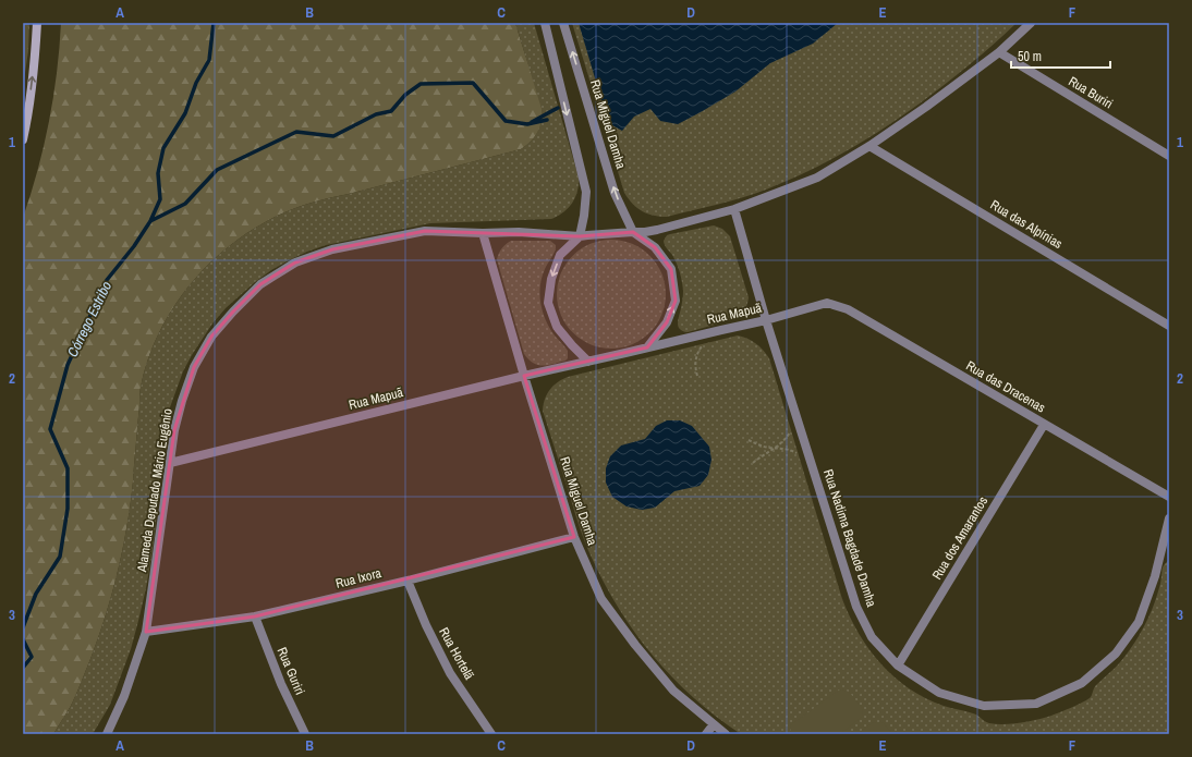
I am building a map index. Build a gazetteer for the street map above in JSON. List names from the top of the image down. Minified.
{"streets":{"street":["Rua Buriri","Rua Miguel Damha","Rua das Alpínias","Rua Mapuã","Rua das Dracenas","Alameda Deputado Mário Eugênio","Rua Nadima Bagdade Damha","Rua dos Amarantos","Rua Ixora","Rua Hortelã","Rua Guriri"]},"crossings":[["Rua Miguel Damha","Rua Mapuã"],["Rua Miguel Damha","Alameda Deputado Mário Eugênio"],["Rua Miguel Damha","Rua Ixora"],["Rua Mapuã","Rua das Dracenas"],["Rua Mapuã","Alameda Deputado Mário Eugênio"],["Rua Mapuã","Rua Nadima Bagdade Damha"],["Rua das Dracenas","Rua dos Amarantos"],["Alameda Deputado Mário Eugênio","Rua Ixora"],["Rua Nadima Bagdade Damha","Rua dos Amarantos"],["Rua Ixora","Rua Hortelã"],["Rua Ixora","Rua Guriri"]],"water":["Córrego Estribo"],"scale_bar":"50 m","grid":{"columns":["A","B","C","D","E","F"],"rows":["1","2","3"]}}
